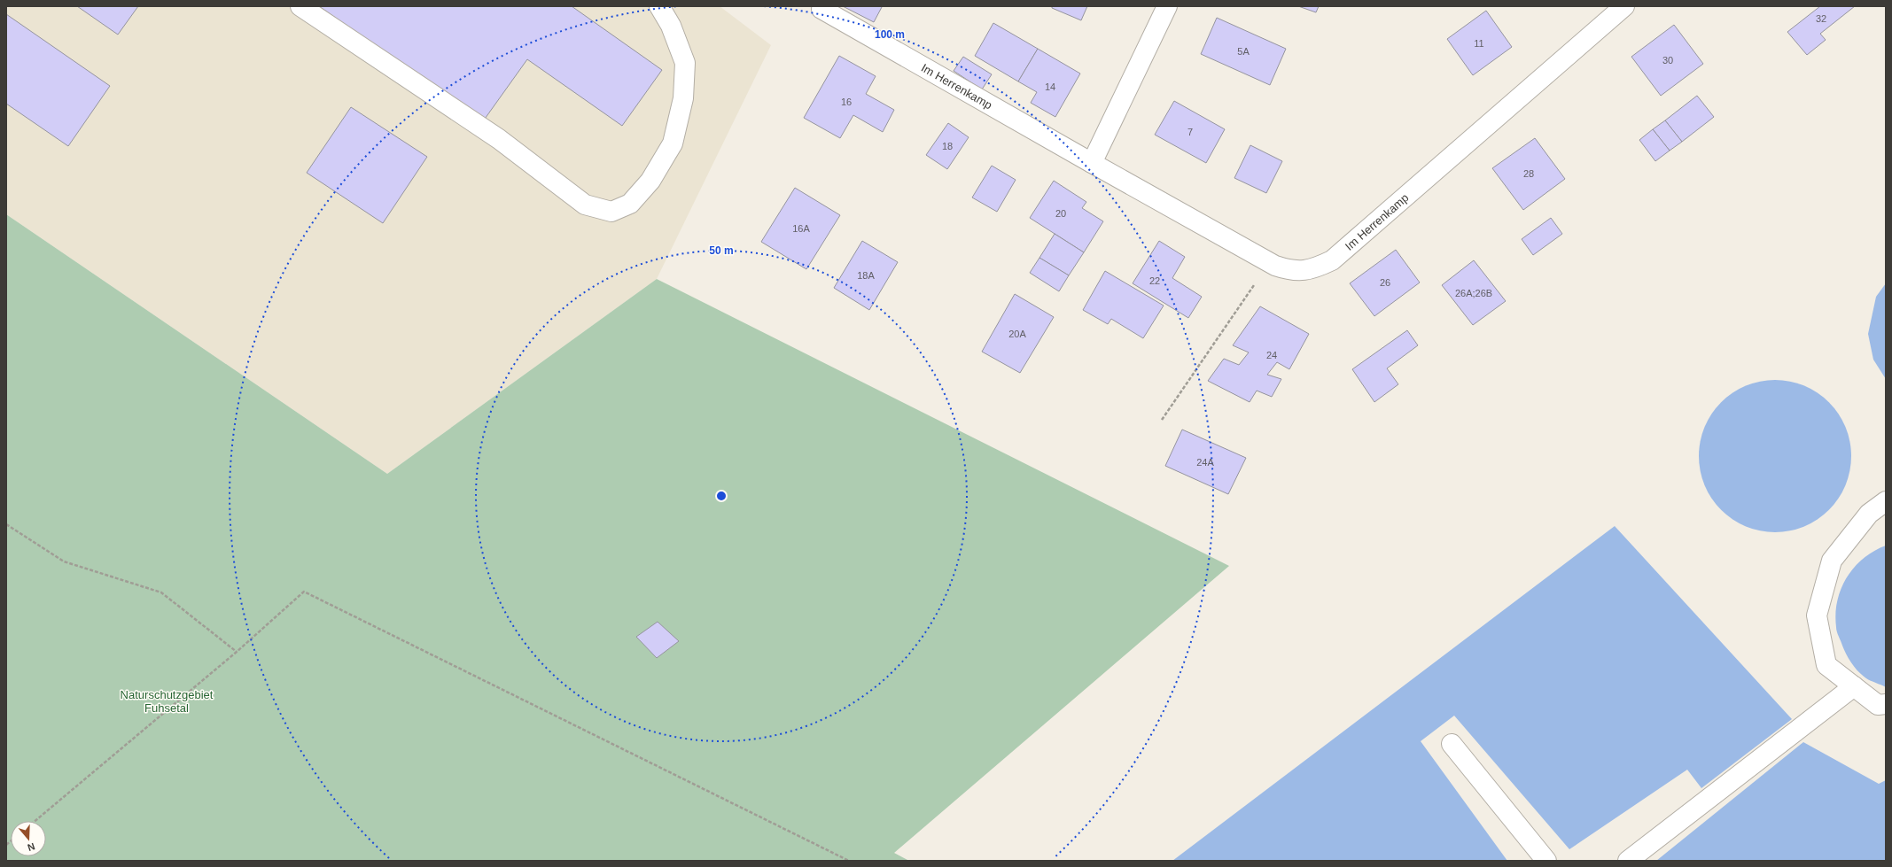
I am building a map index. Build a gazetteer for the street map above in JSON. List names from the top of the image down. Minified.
{"streets":{"street":["Im Herrenkamp"]},"parks":["Naturschutzgebiet Fuhsetal"],"house_numbers":["32","11","5A","30","14","16","7","18","28","20","16A","18A","22","26","26A;26B","20A","24","24A"],"north":"bottom","rings":["100 m","50 m"]}
